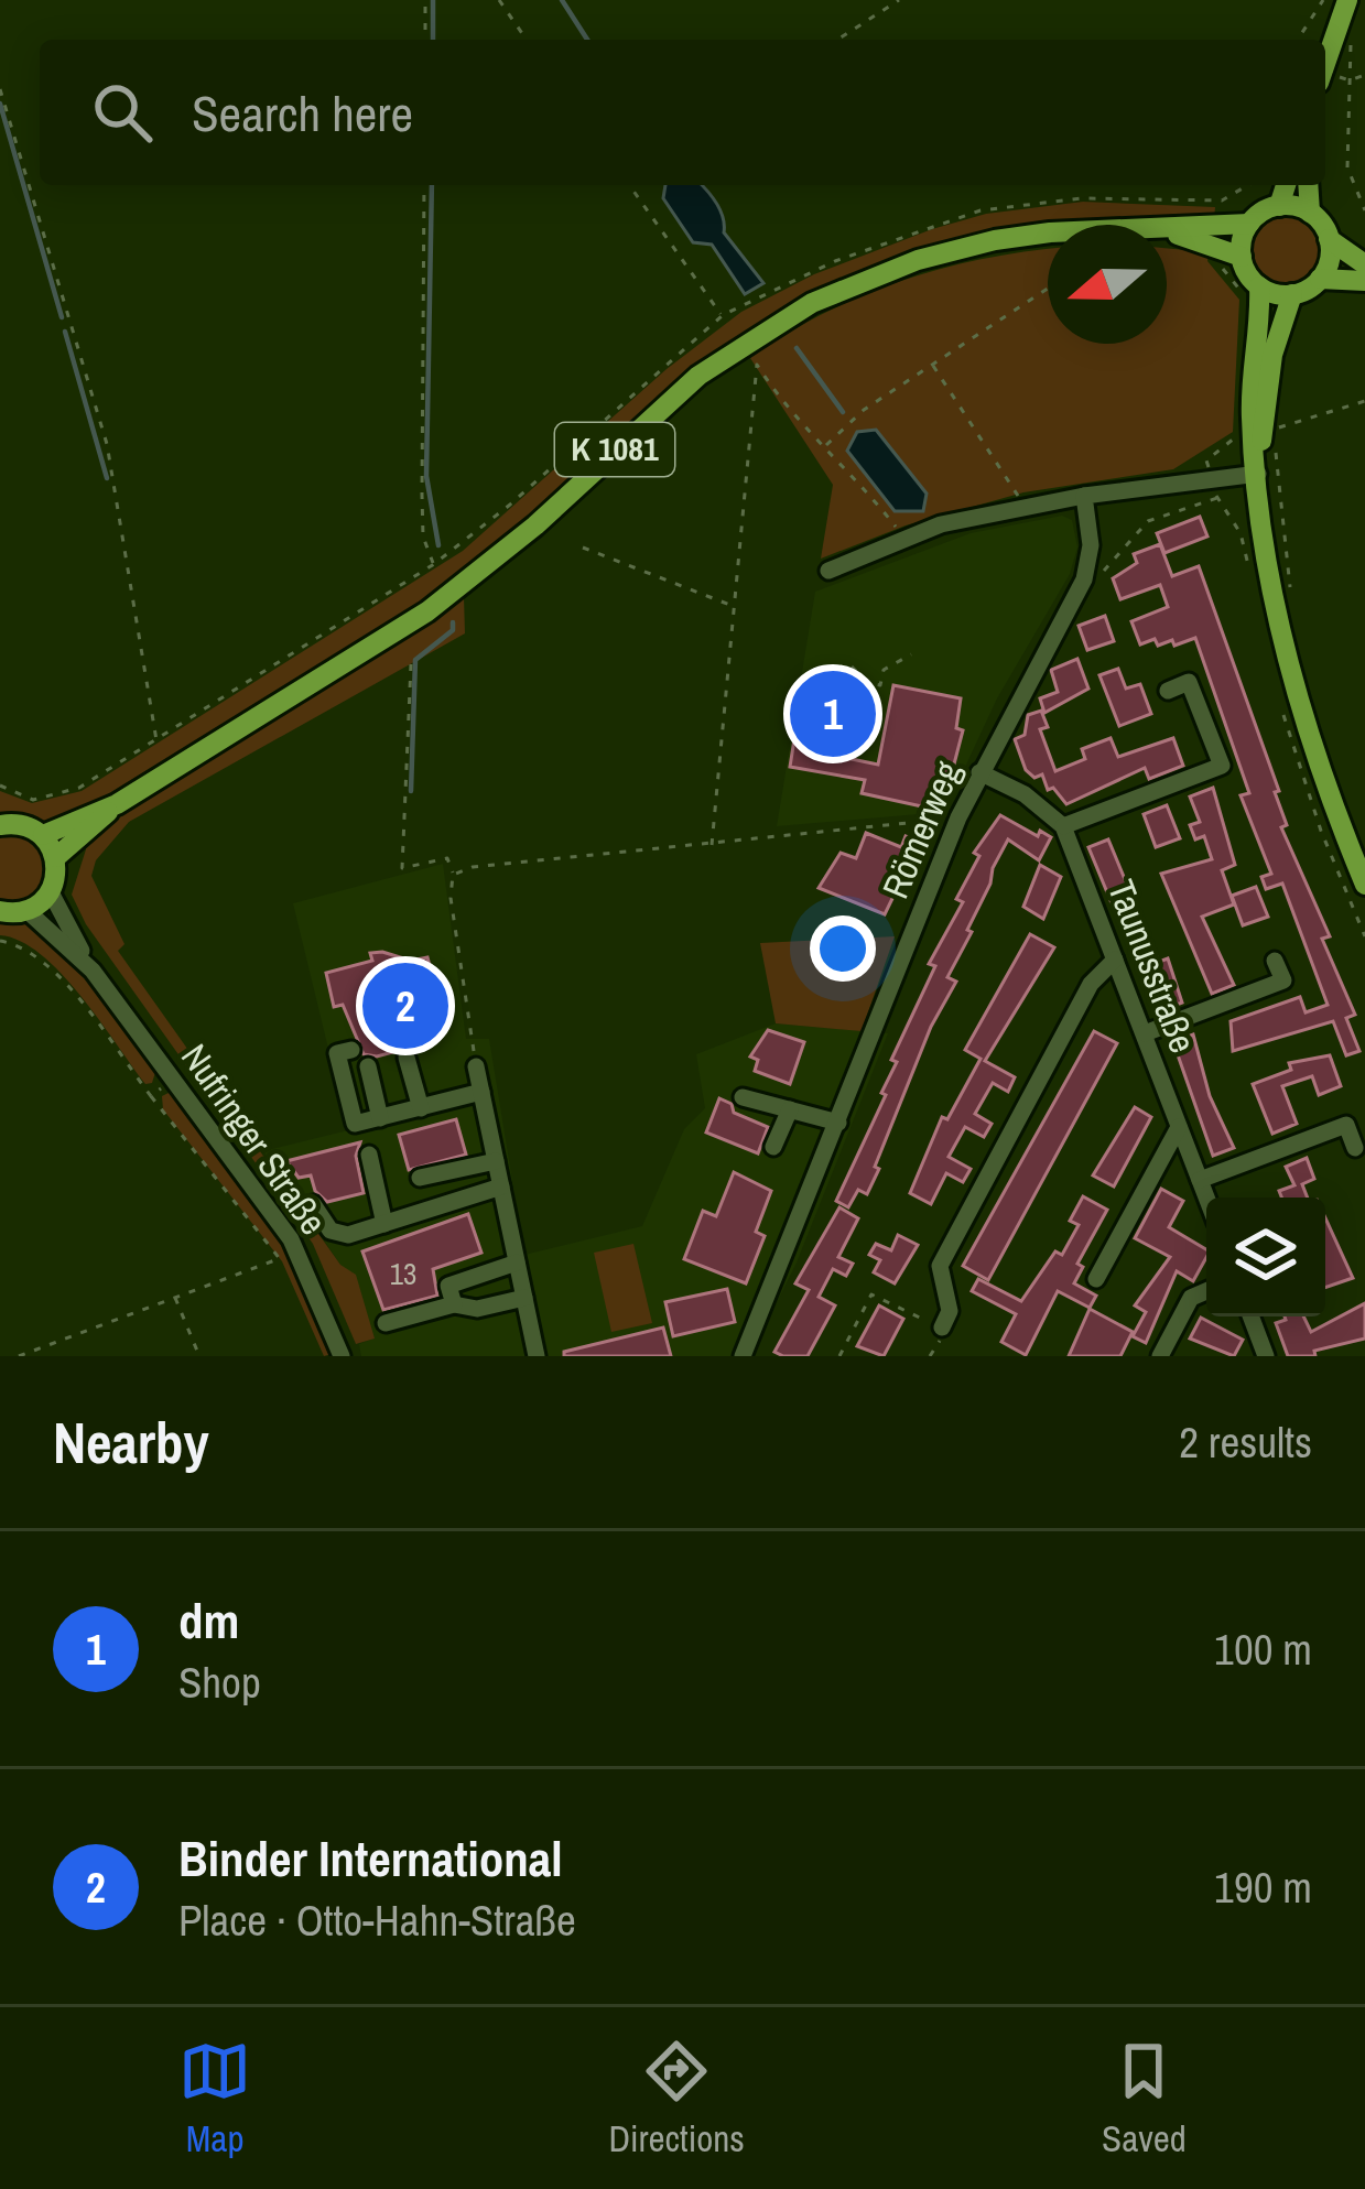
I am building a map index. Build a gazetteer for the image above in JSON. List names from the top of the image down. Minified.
{"streets":{"main road":["K 1081"],"street":["Römerweg","Taunusstraße","Nufringer Straße"]},"house_numbers":["13"],"north":"left","page":{"search":"Search here","pins":["1","2"],"heading":["Nearby","2 results"],"list":[{"mark":"1","name":"dm","note":"Shop","value":"100 m"},{"mark":"2","name":"Binder International","note":"Place · Otto-Hahn-Straße","value":"190 m"}],"nav":["Map","Directions","Saved"]}}
